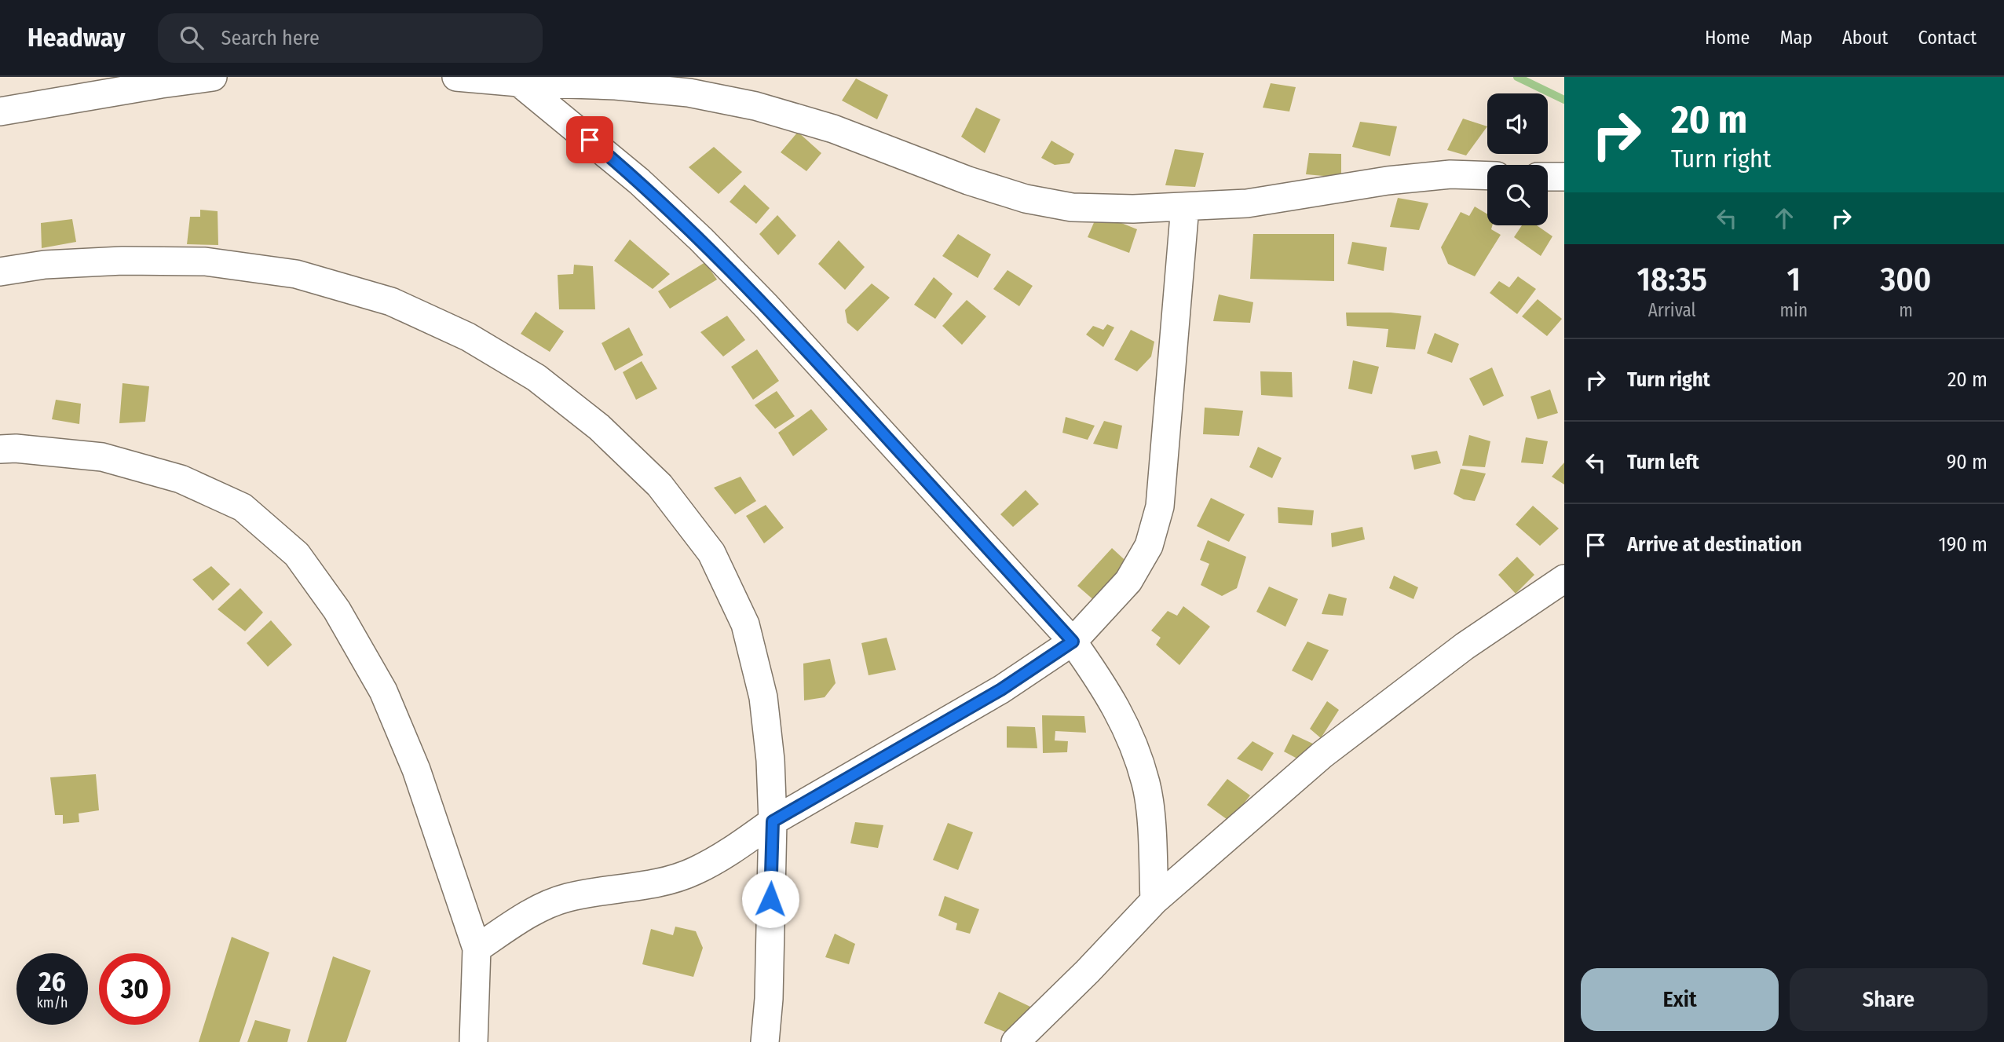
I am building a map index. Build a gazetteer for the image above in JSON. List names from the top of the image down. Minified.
{"page":{"header":"Headway","search":"Search here","nav":["Home","Map","About","Contact"],"turn":["20 m","Turn right"],"eta":["18:35","Arrival","1","min","300","m"],"list":[{"name":"Turn right","value":"20 m"},{"name":"Turn left","value":"90 m"},{"name":"Arrive at destination","value":"190 m"}],"speed":"26 km/h","limit":"30","buttons":["Exit","Share"]}}
